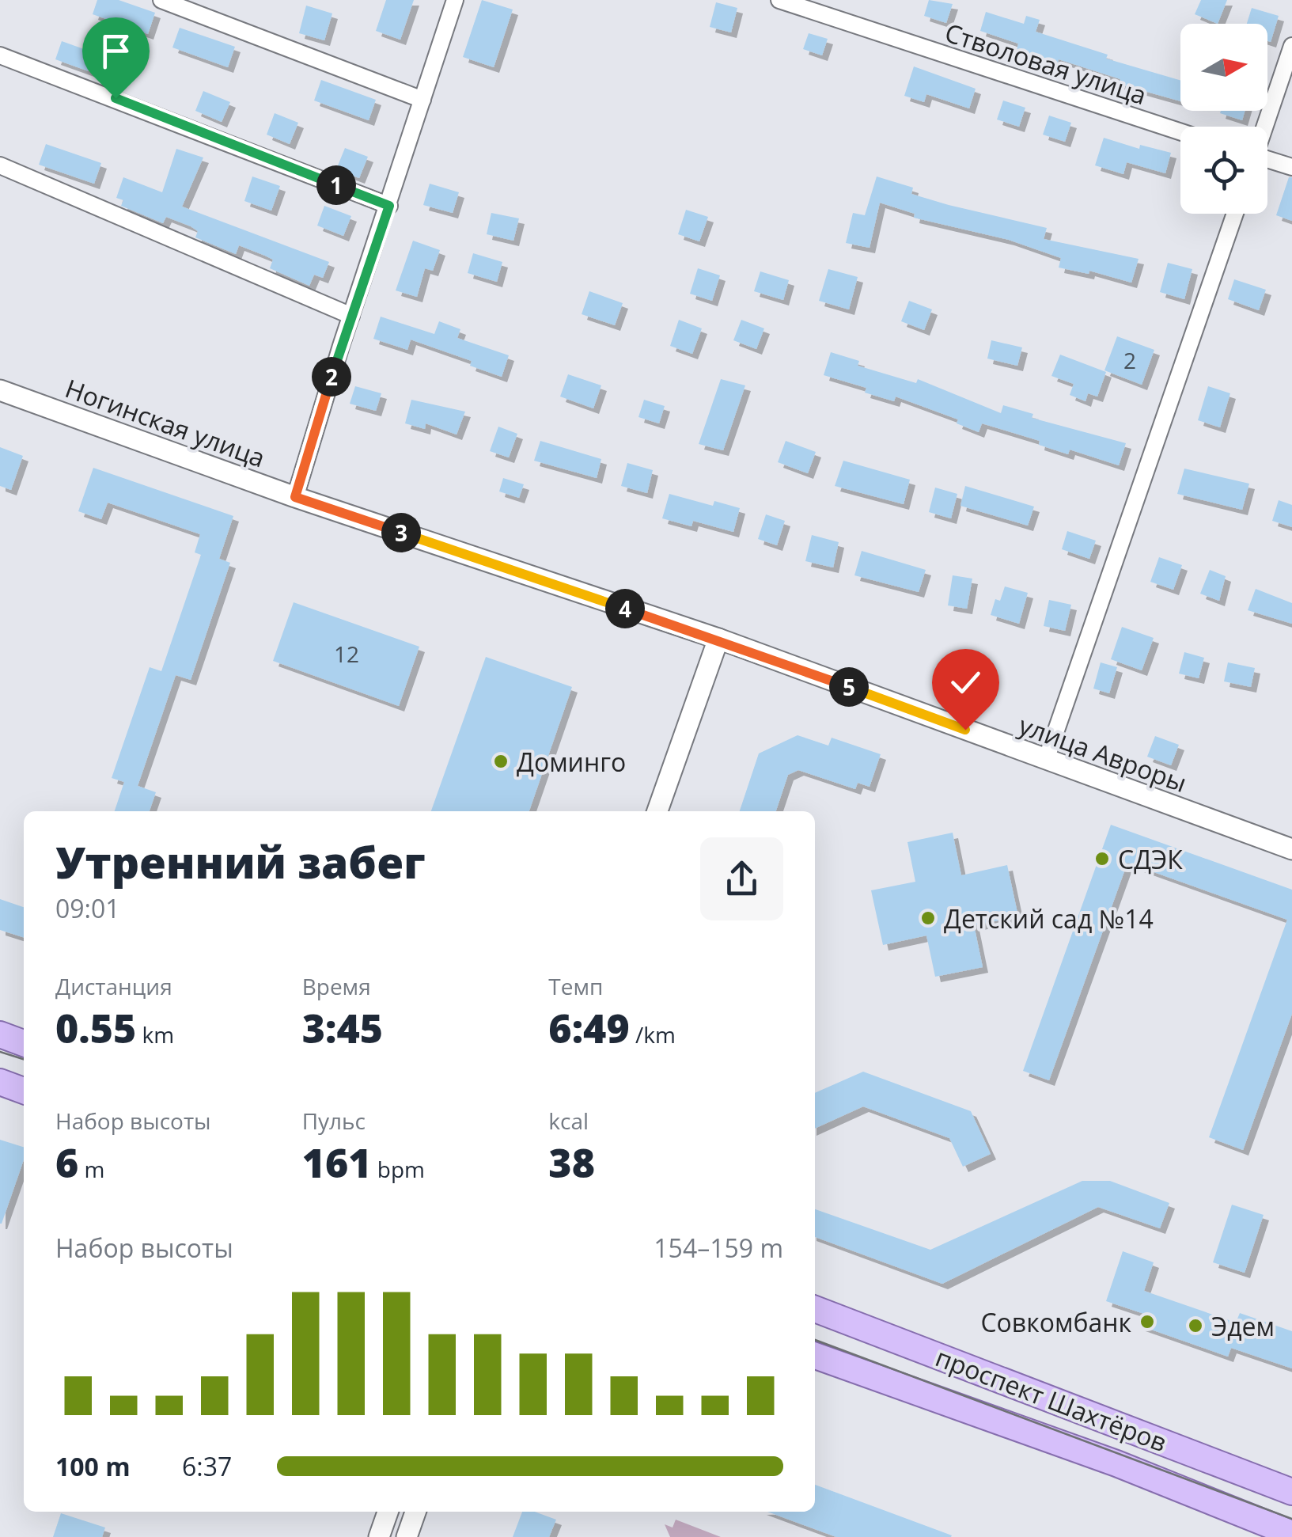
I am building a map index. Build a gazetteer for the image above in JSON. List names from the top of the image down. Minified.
{"streets":{"main road":["проспект Шахтёров"],"street":["Стволовая улица","Ногинская улица","улица Авроры"]},"crossings":[["Ногинская улица","улица Авроры"]],"places":["Доминго","СДЭК","Детский сад №14","Совкомбанк","Эдем"],"house_numbers":["2","12"],"north":"right","page":{"pins":["1","2","3","4","5"],"heading":["Утренний забег","09:01"],"stats":[["Дистанция","0.55 km"],["Время","3:45"],["Темп","6:49 /km"],["Набор высоты","6 m"],["Пульс","161 bpm"],["kcal","38"]],"chart":["Набор высоты","154–159 m"],"list":[{"name":"100 m","note":"6:37"}]}}
